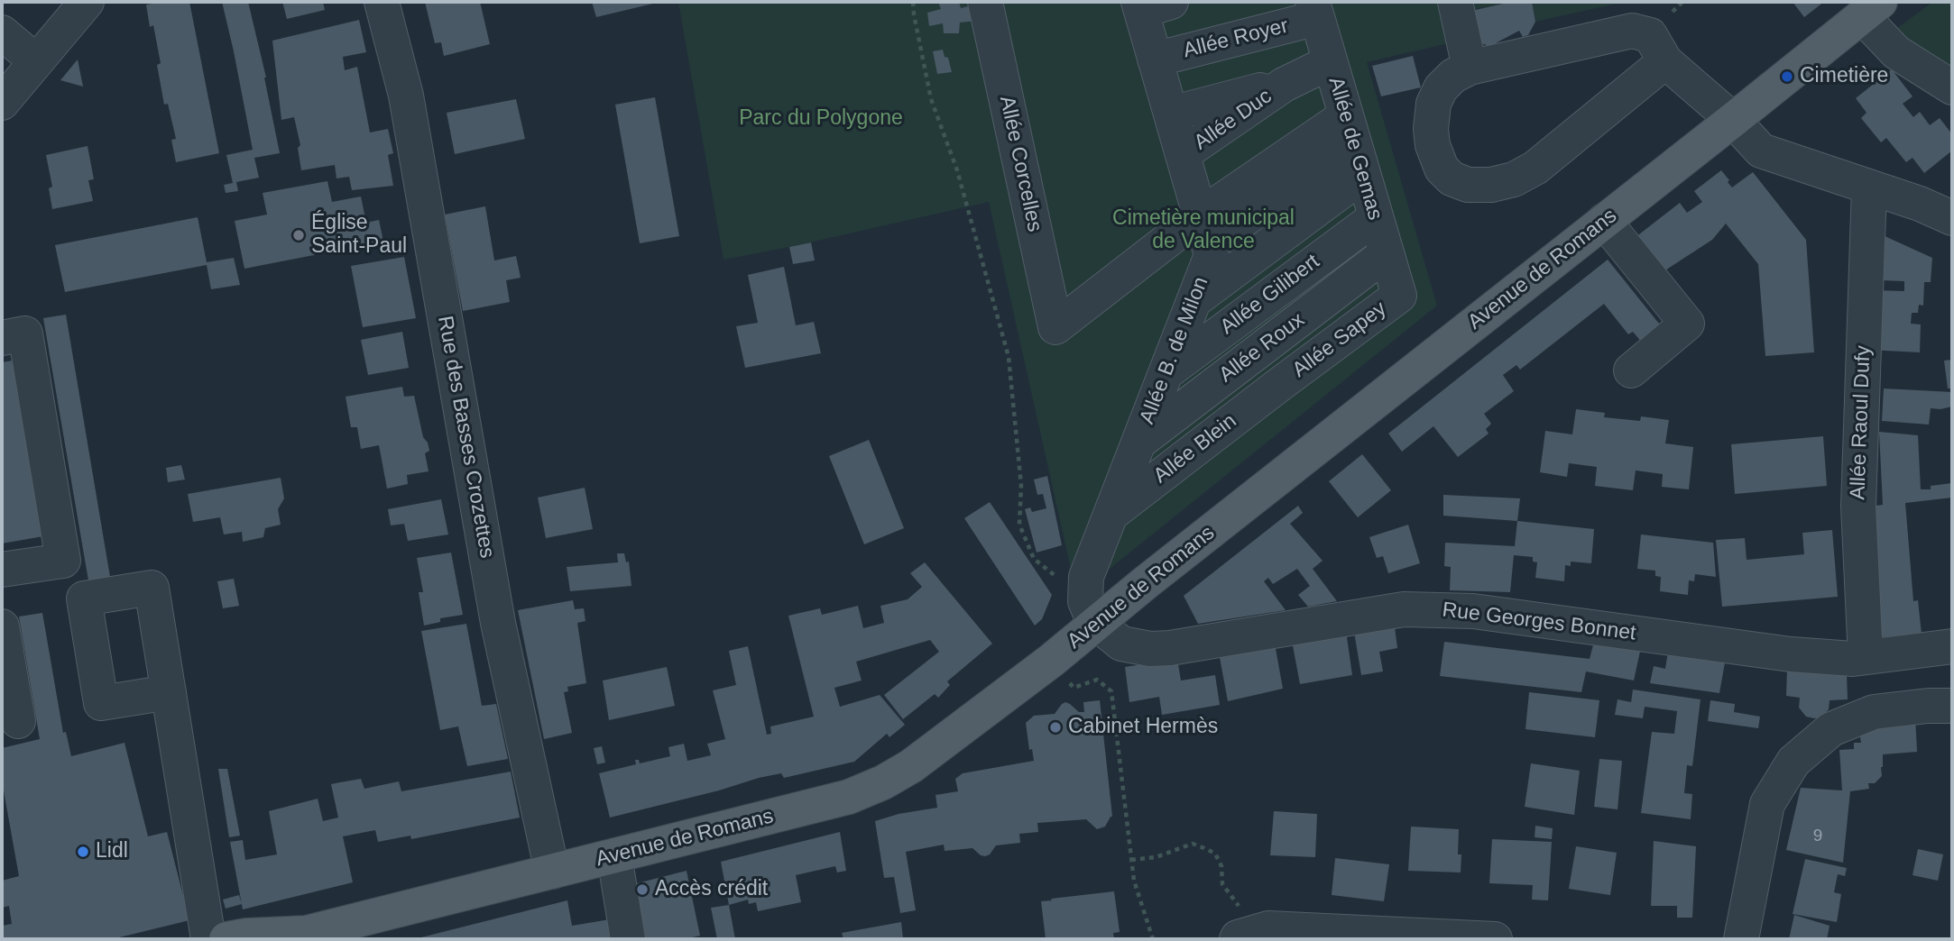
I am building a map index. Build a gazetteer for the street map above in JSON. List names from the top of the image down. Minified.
{"streets":{"main road":["Avenue de Romans"],"street":["Allée Royer","Allée Duc","Allée de Gemas","Allée Corcelles","Allée Gilibert","Allée Sapey","Allée Roux","Allée B. de Milon","Allée Raoul Dufy","Rue des Basses Crozettes","Allée Blein","Rue Georges Bonnet"]},"crossings":[["Allée Royer","Allée de Gemas"],["Allée Royer","Allée B. de Milon"],["Allée Duc","Allée de Gemas"],["Allée Duc","Allée B. de Milon"],["Allée de Gemas","Allée Gilibert"],["Allée de Gemas","Allée Sapey"],["Allée de Gemas","Allée Roux"],["Allée Corcelles","Allée B. de Milon"],["Avenue de Romans","Allée B. de Milon"],["Avenue de Romans","Rue des Basses Crozettes"],["Avenue de Romans","Rue Georges Bonnet"],["Allée Gilibert","Allée B. de Milon"],["Allée Sapey","Allée Blein"],["Allée Roux","Allée B. de Milon"],["Allée B. de Milon","Allée Blein"],["Allée B. de Milon","Rue Georges Bonnet"],["Allée Raoul Dufy","Rue Georges Bonnet"]],"parks":["Parc du Polygone","Cimetière municipal de Valence"],"places":["Cimetière","Église Saint-Paul","Cabinet Hermès","Lidl","Accès crédit"],"house_numbers":["9"]}
